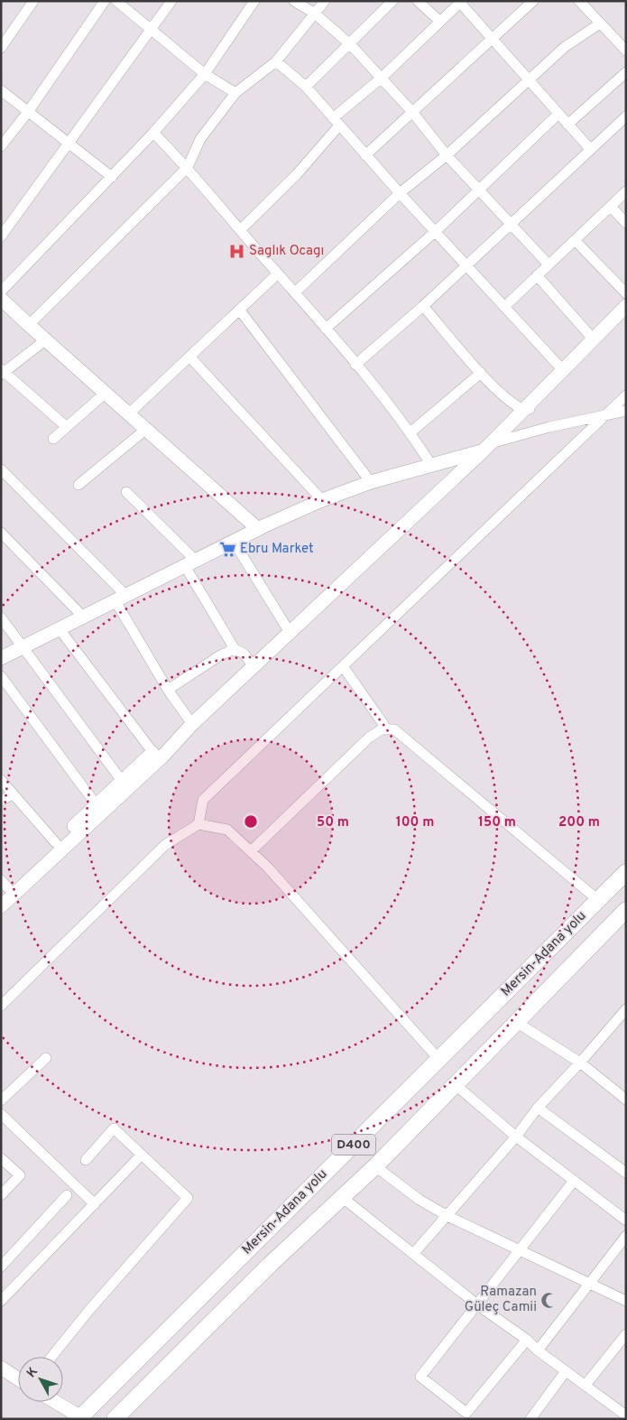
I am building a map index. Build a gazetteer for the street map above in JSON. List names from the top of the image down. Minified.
{"streets":{"highway":["Mersin-Adana yolu","D400"]},"places":{"hospital":["Saglık Ocagı"],"supermarket":["Ebru Market"],"mosque":["Ramazan Güleç Camii"]},"north":"top left","rings":["50 m","100 m","150 m","200 m"]}
